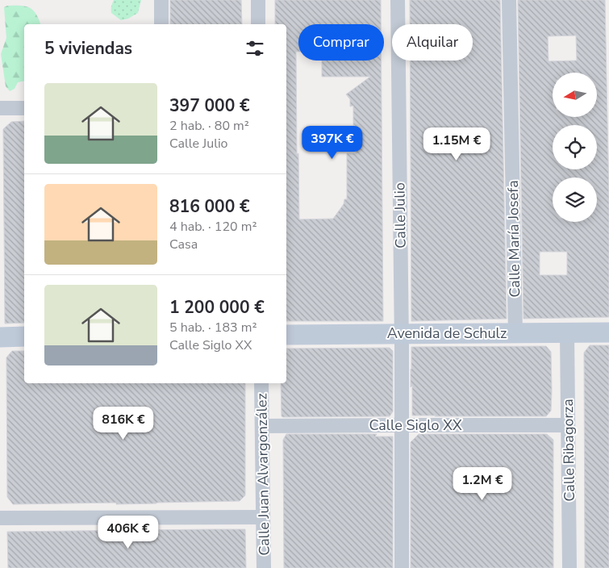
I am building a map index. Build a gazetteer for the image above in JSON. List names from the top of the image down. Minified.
{"streets":{"street":["Calle Julio","Calle María Josefa","Avenida de Schulz","Calle Siglo XX","Calle Ribagorza","Calle Juan Alvargonzález"]},"crossings":[["Calle Julio","Avenida de Schulz"],["Calle Julio","Calle Siglo XX"],["Calle María Josefa","Avenida de Schulz"],["Avenida de Schulz","Calle Ribagorza"],["Calle Siglo XX","Calle Ribagorza"],["Calle Siglo XX","Calle Juan Alvargonzález"]],"north":"left","page":{"chip":["Comprar","Alquilar"],"heading":"5 viviendas","list":[{"name":"397 000 €","note":"2 hab. · 80 m² · Calle Julio"},{"name":"816 000 €","note":"4 hab. · 120 m² · Casa"},{"name":"1 200 000 €","note":"5 hab. · 183 m² · Calle Siglo XX"}],"price":["397K €","1.15M €","816K €","1.2M €","406K €"]}}
